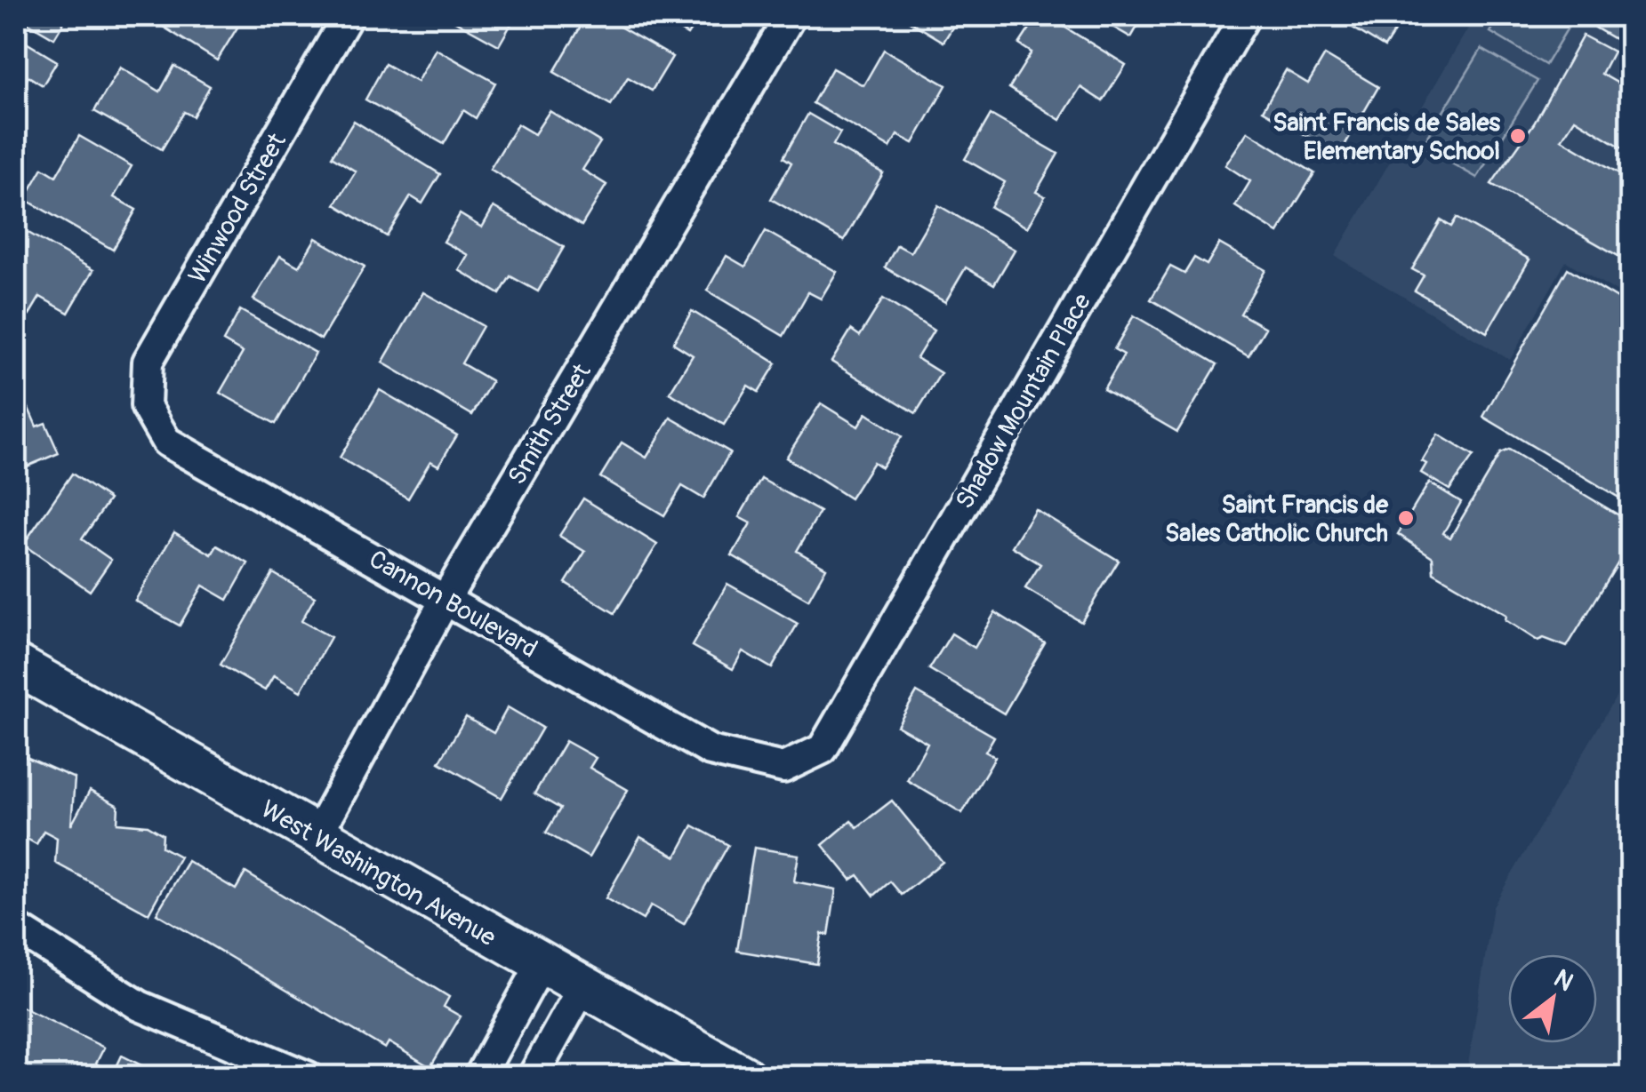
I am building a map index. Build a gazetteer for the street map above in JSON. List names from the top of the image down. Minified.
{"streets":{"main road":["West Washington Avenue"],"street":["Winwood Street","Shadow Mountain Place","Smith Street","Cannon Boulevard"]},"crossings":[["Winwood Street","Cannon Boulevard"],["Shadow Mountain Place","Cannon Boulevard"],["Smith Street","Cannon Boulevard"],["Smith Street","West Washington Avenue"]],"places":["Saint Francis de Sales Elementary School","Saint Francis de Sales Catholic Church"],"north":"top right"}
